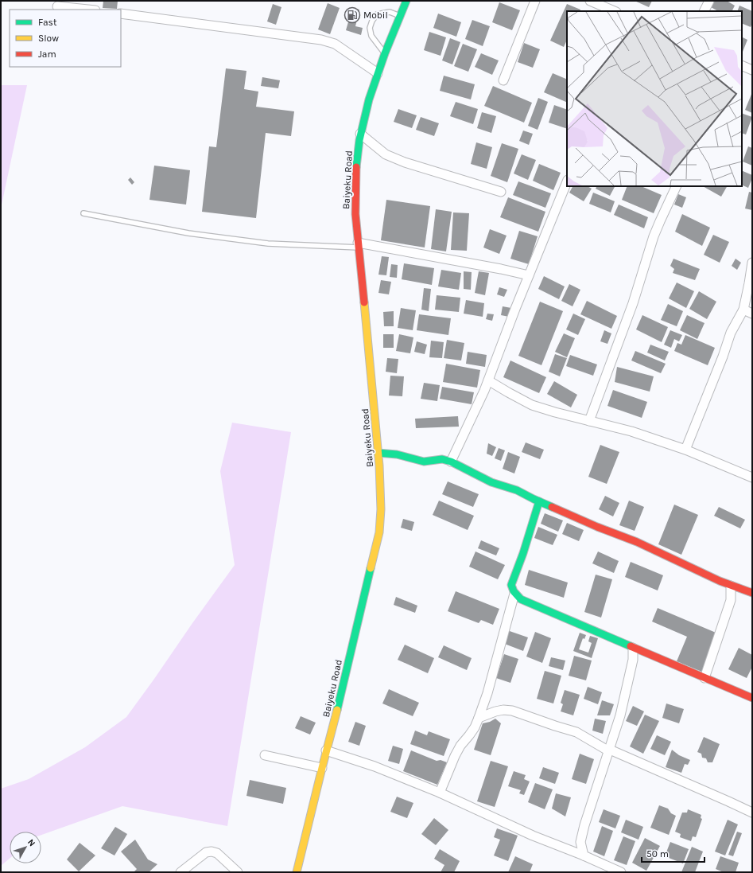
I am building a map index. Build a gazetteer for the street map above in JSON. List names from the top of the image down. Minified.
{"streets":{"main road":["Baiyeku Road"]},"places":{"fuel station":["Mobil"]},"legend":["Fast","Slow","Jam"],"scale_bar":"50 m","north":"top right"}
